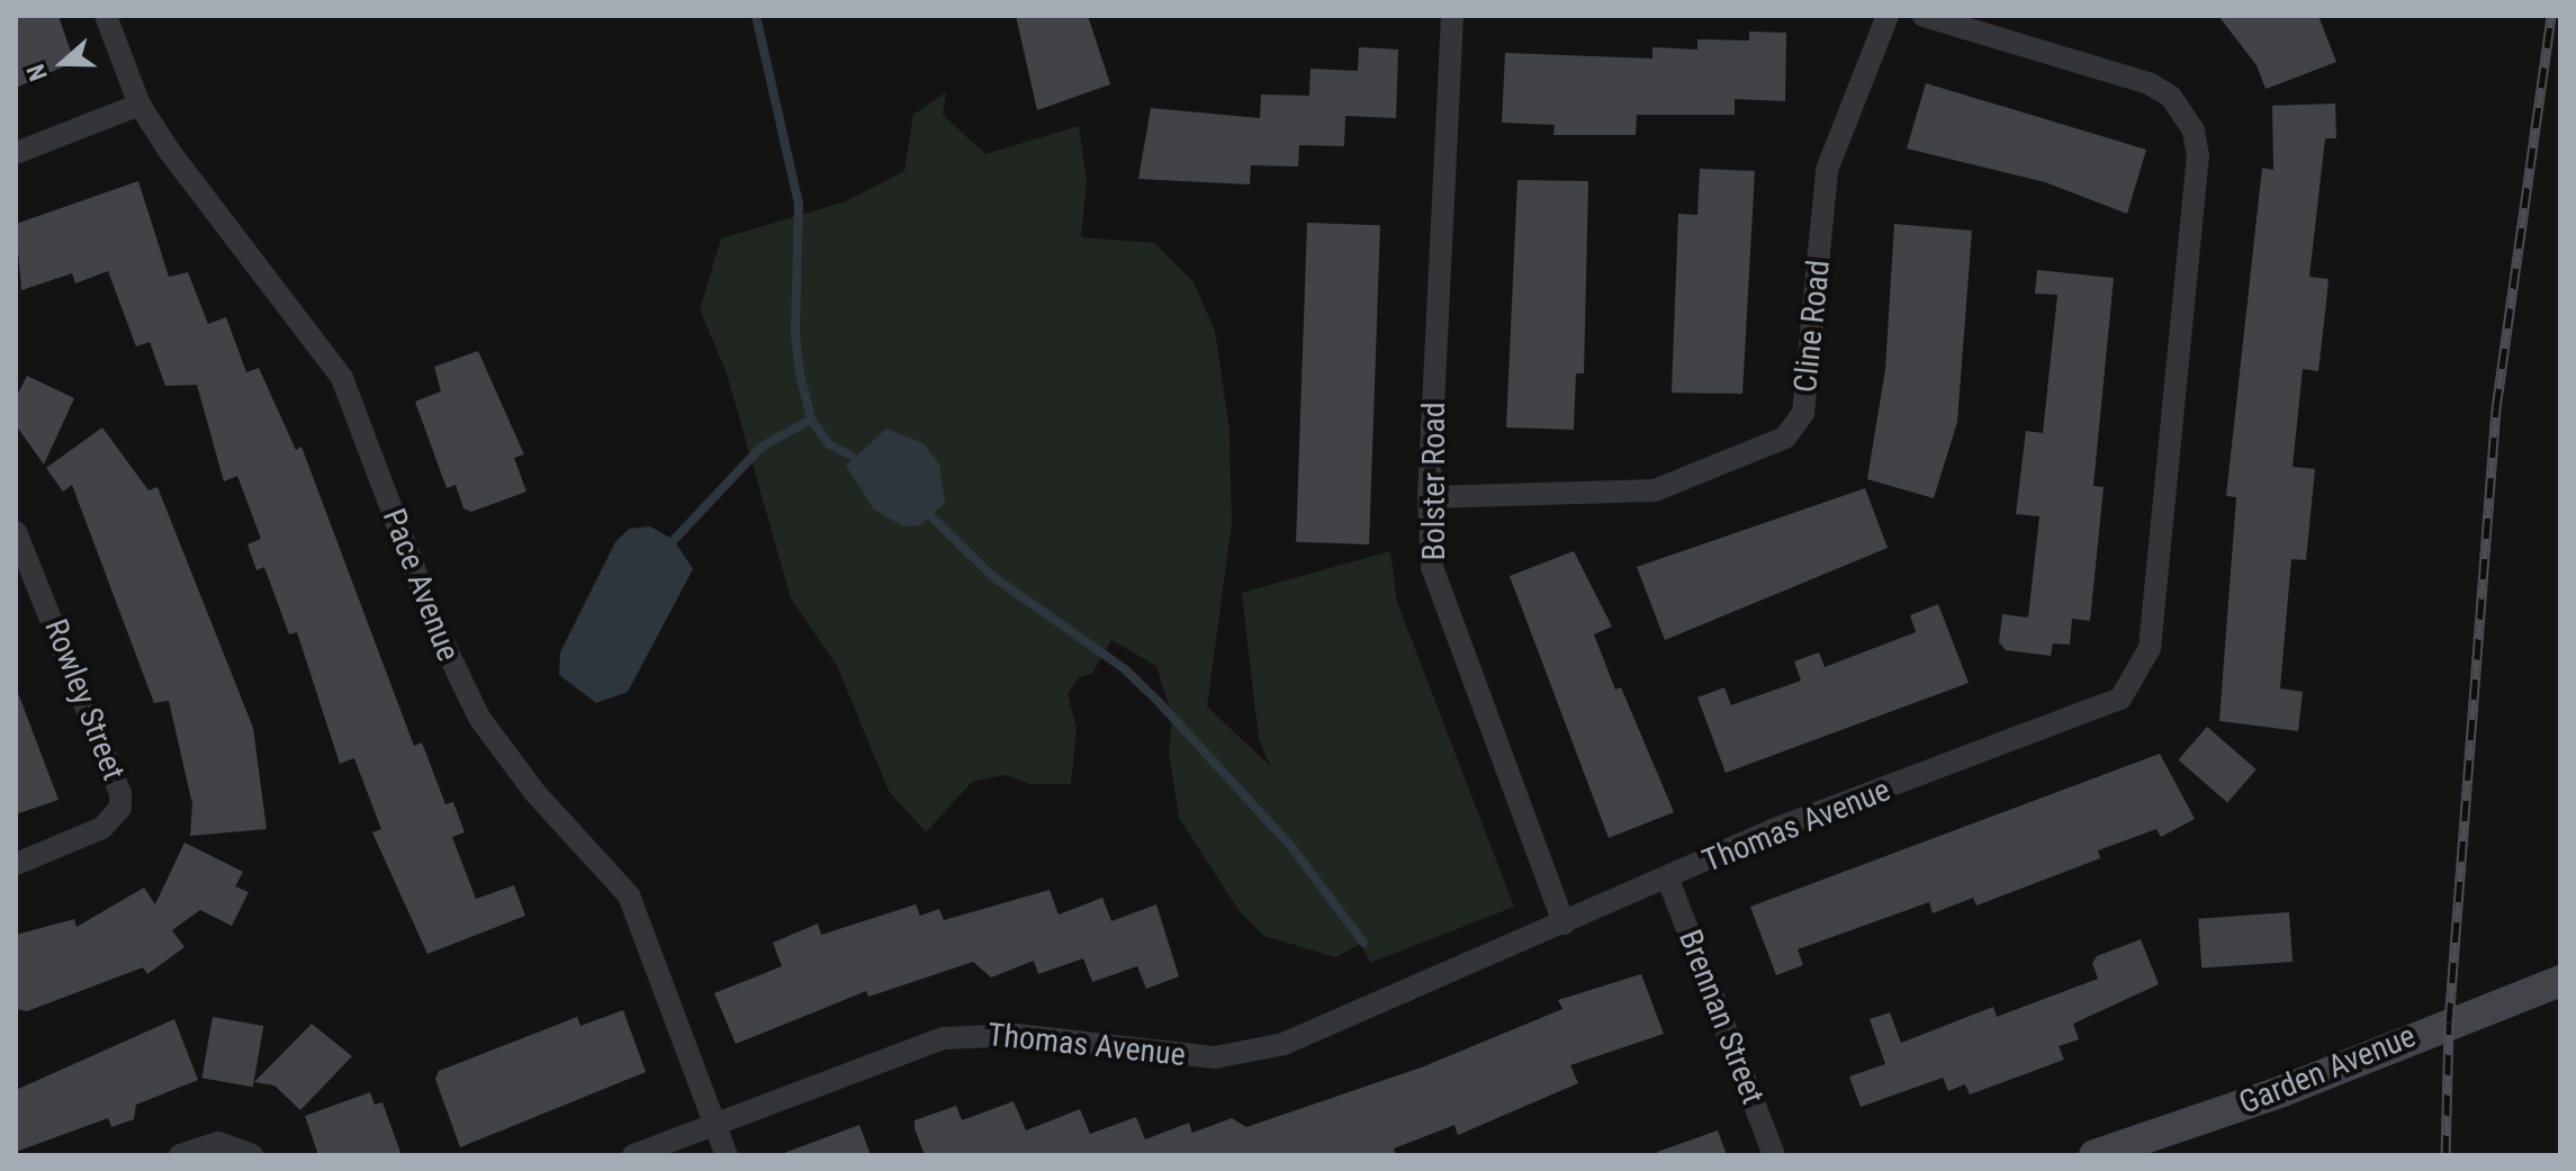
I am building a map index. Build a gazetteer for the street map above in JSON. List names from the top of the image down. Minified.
{"streets":{"street":["Cline Road","Bolster Road","Pace Avenue","Rowley Street","Thomas Avenue","Brennan Street","Garden Avenue"]},"crossings":[["Cline Road","Bolster Road"],["Bolster Road","Thomas Avenue"],["Pace Avenue","Thomas Avenue"],["Thomas Avenue","Brennan Street"]],"north":"left"}
